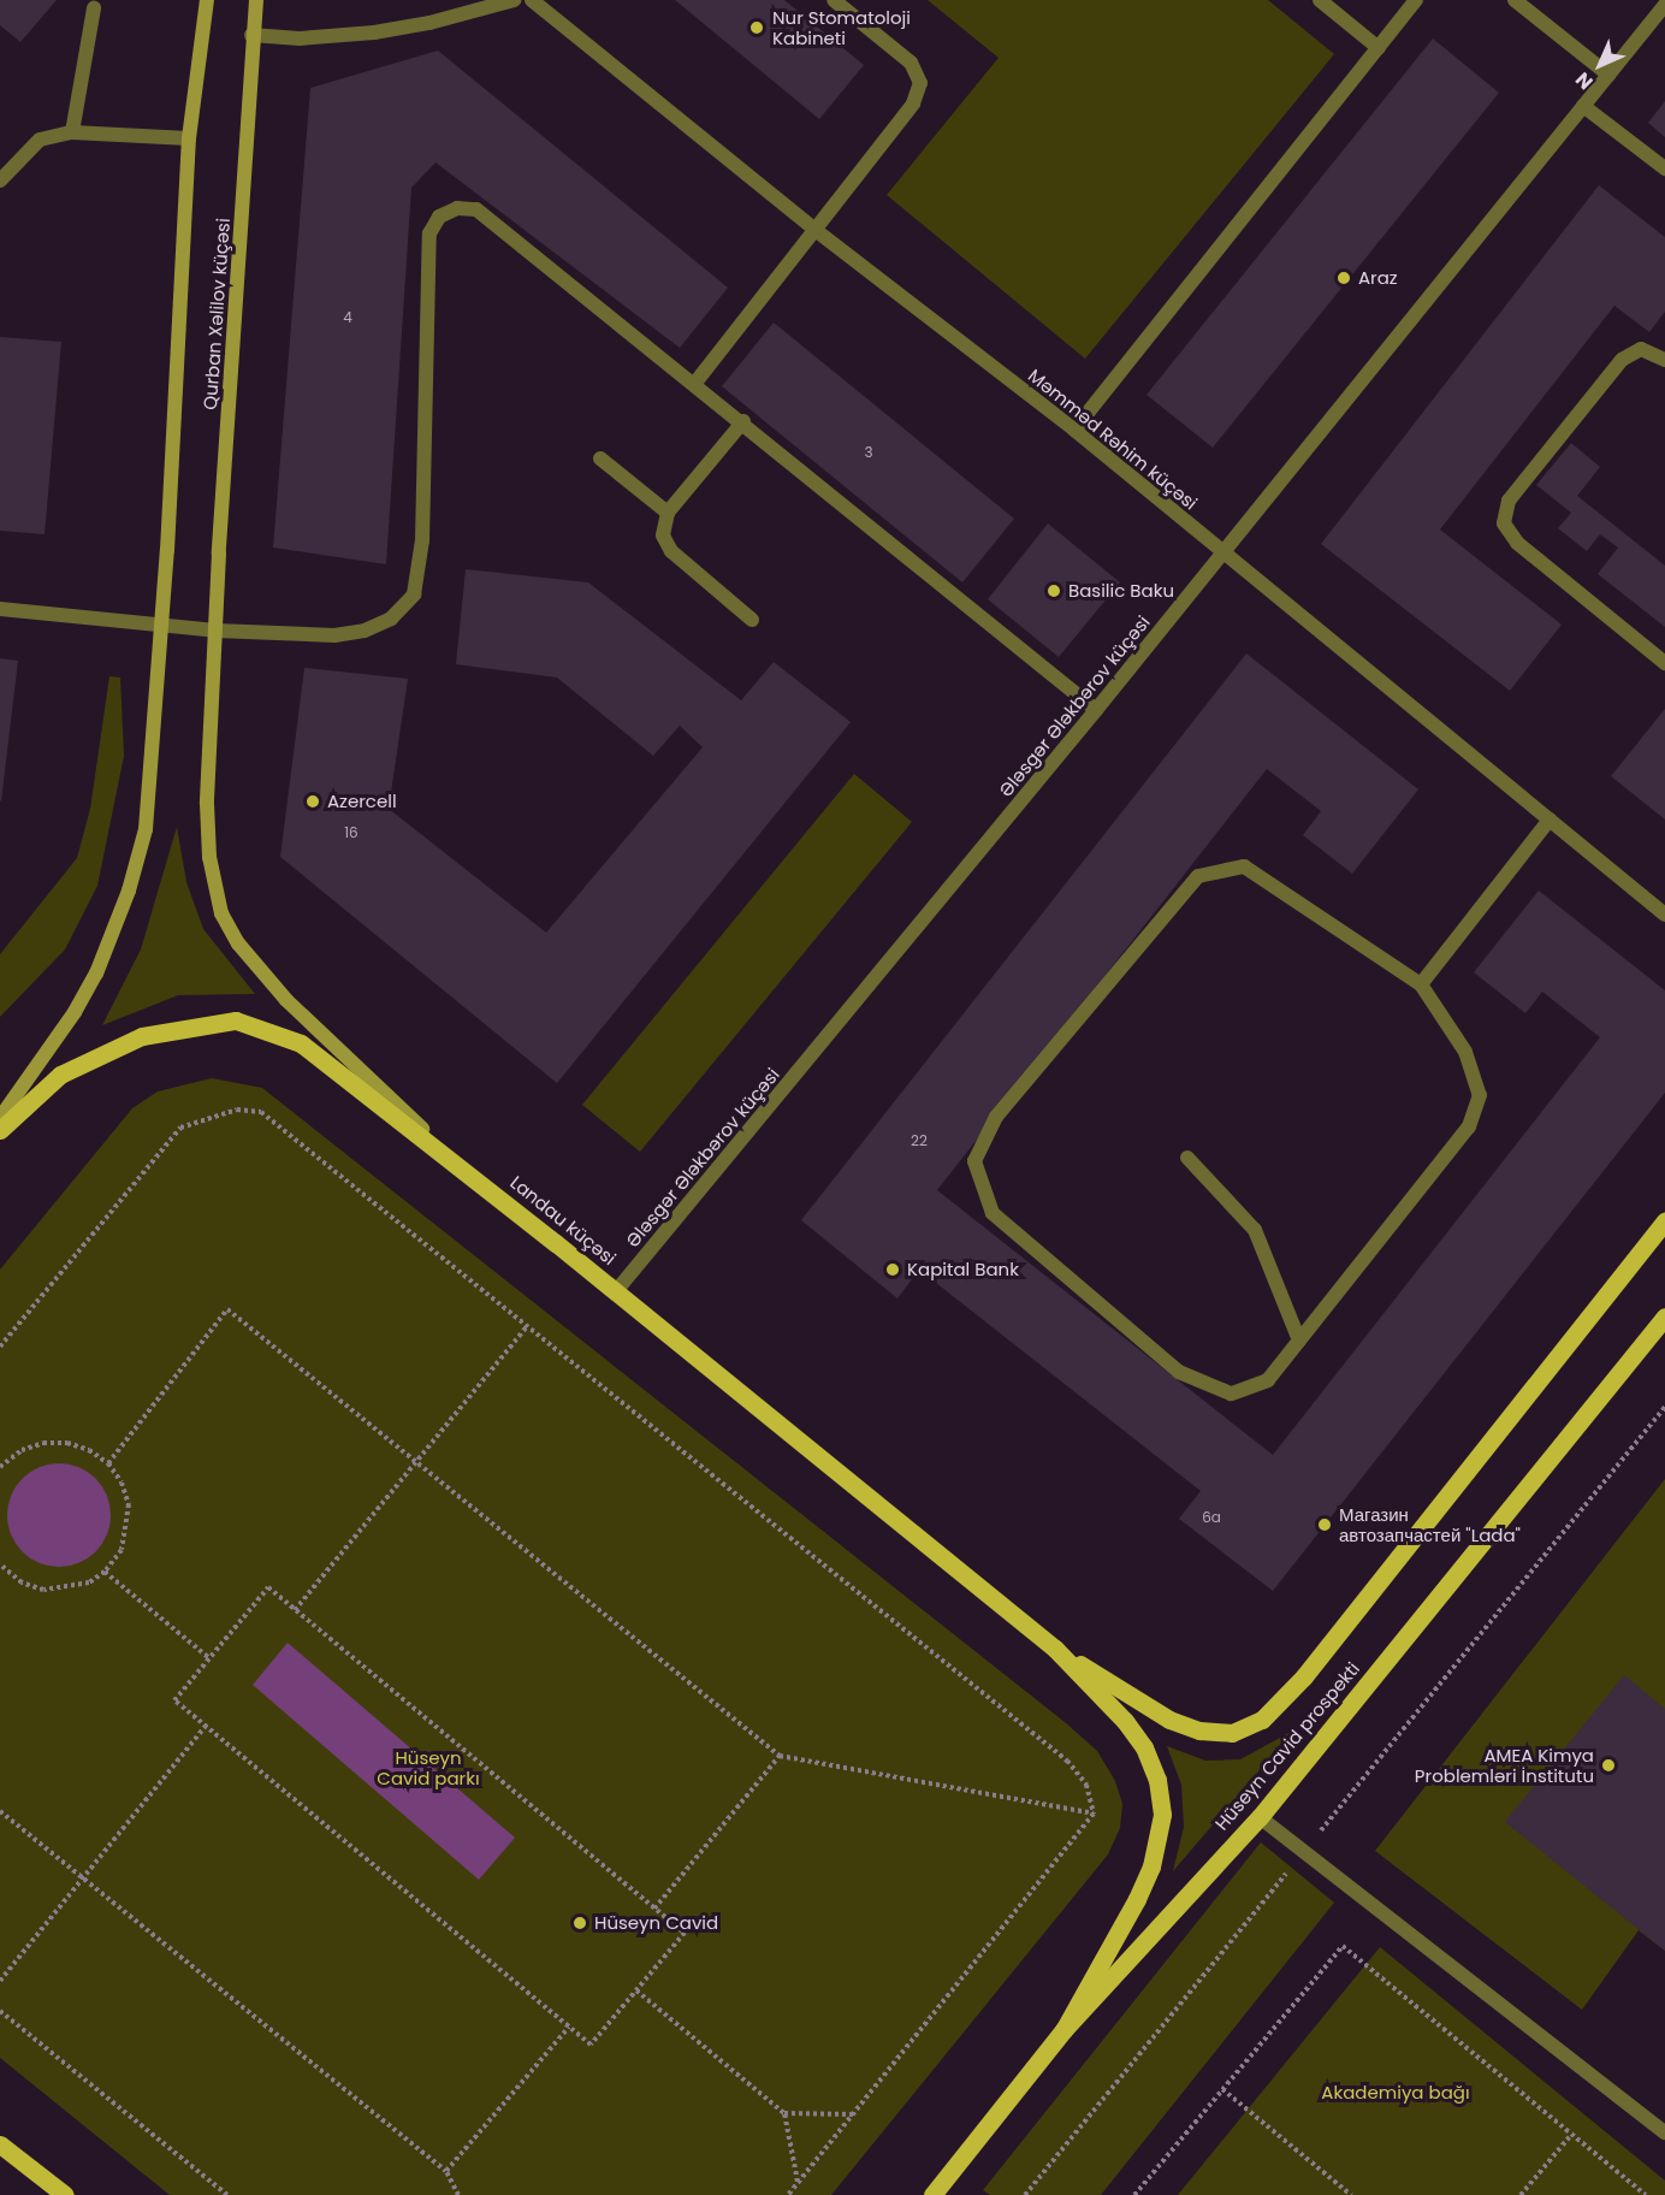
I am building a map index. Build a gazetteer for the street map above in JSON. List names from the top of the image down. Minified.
{"streets":{"main road":["Qurban Xəlilov küçəsi","Landau küçəsi","Hüseyn Cavid prospekti"],"street":["Məmməd Rəhim küçəsi","Ələsgər Ələkbərov küçəsi"]},"crossings":[["Qurban Xəlilov küçəsi","Landau küçəsi"],["Məmməd Rəhim küçəsi","Ələsgər Ələkbərov küçəsi"],["Ələsgər Ələkbərov küçəsi","Landau küçəsi"],["Landau küçəsi","Hüseyn Cavid prospekti"]],"parks":["Hüseyn Cavid parkı","Akademiya bağı"],"places":["Nur Stomatoloji Kabineti","Araz","Basilic Baku","Azercell","Kapital Bank","Магазин автозапчастей \"Lada\"","AMEA Kimya Problemləri İnstitutu","Hüseyn Cavid"],"house_numbers":["4","3","16","22","6a"],"north":"bottom left"}
